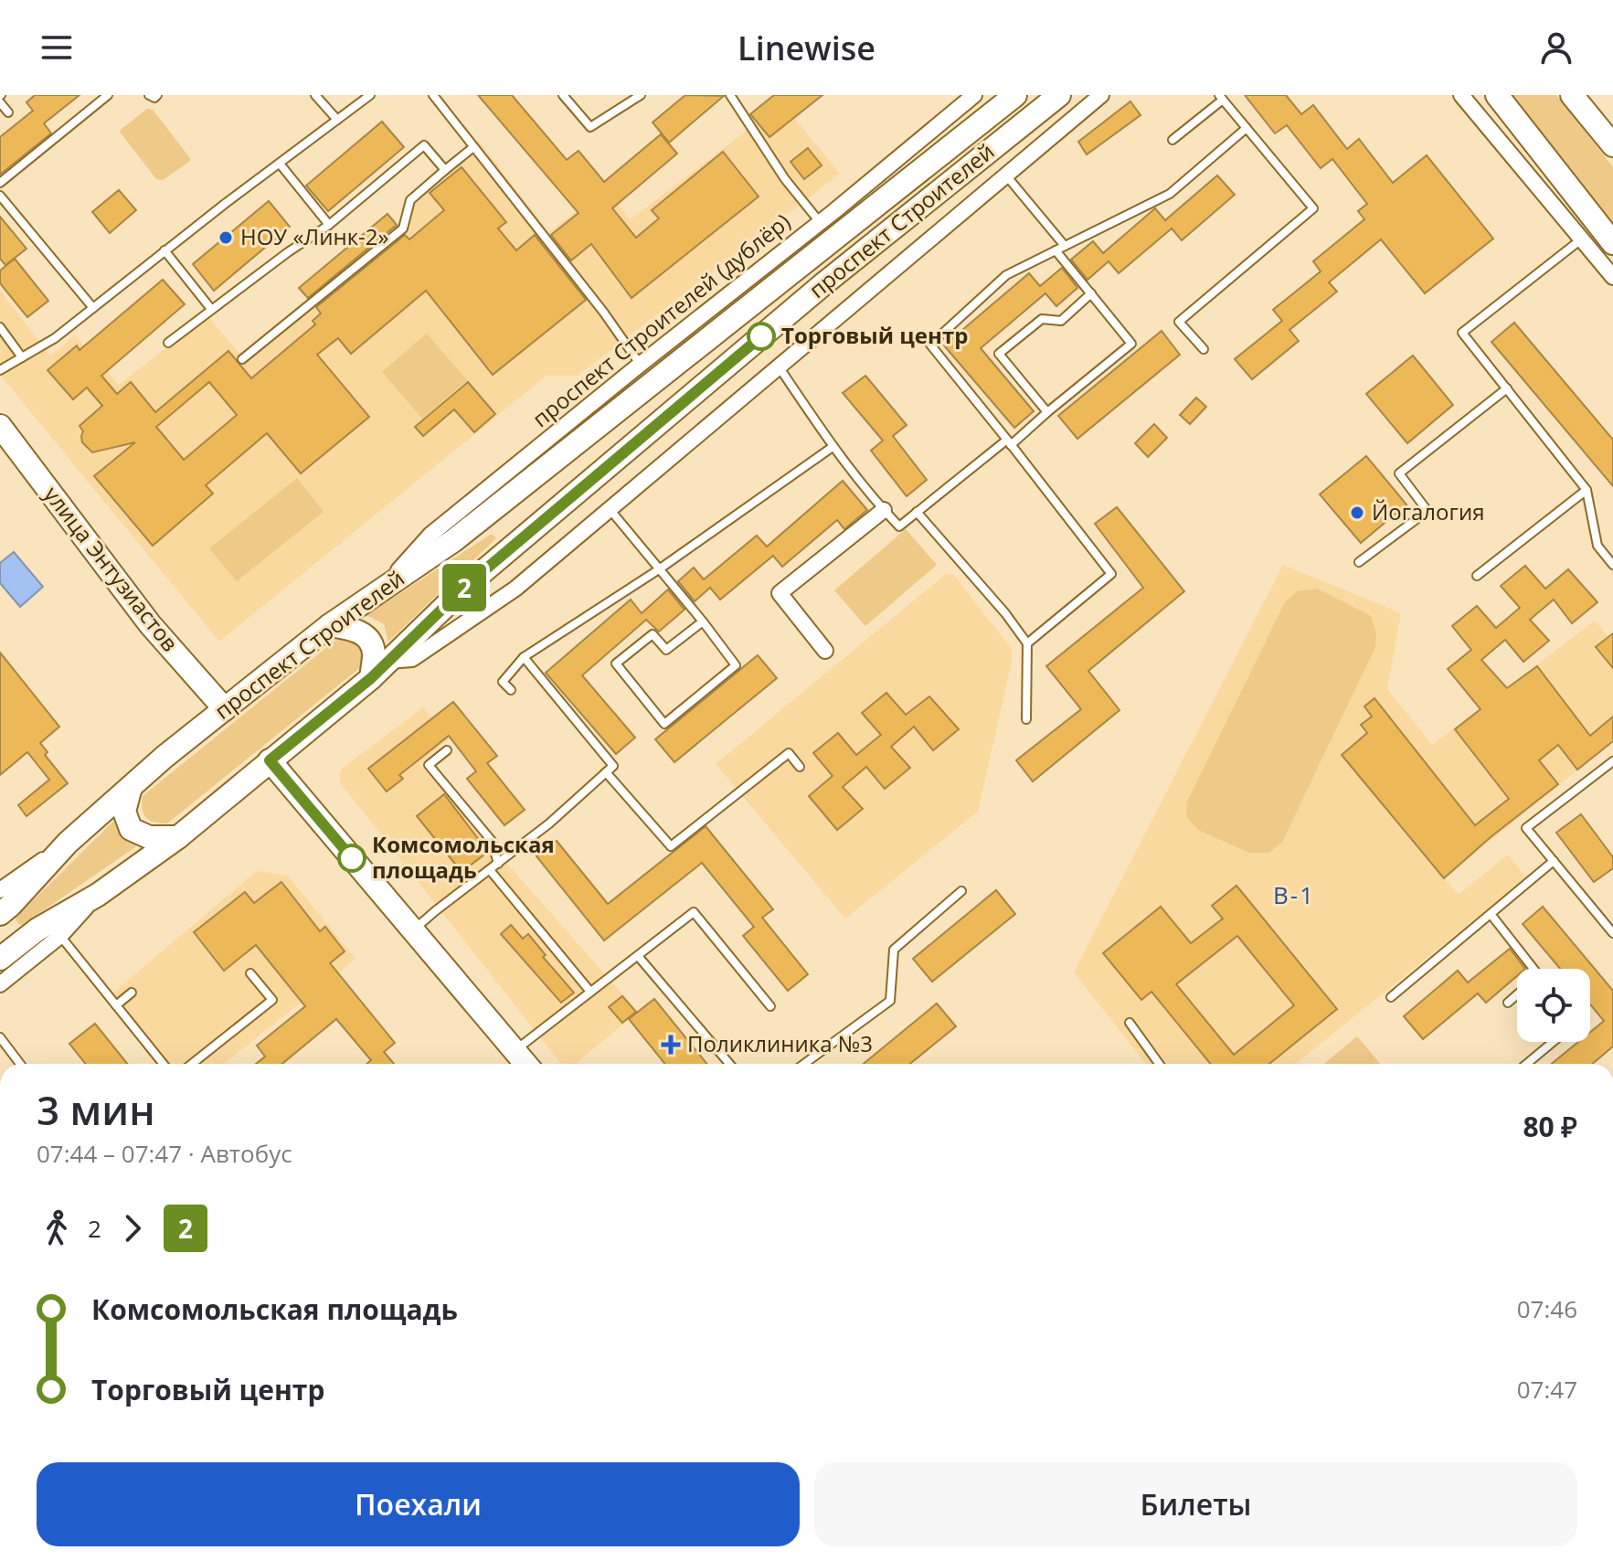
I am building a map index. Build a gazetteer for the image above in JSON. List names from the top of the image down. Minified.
{"streets":{"main road":["проспект Строителей","улица Энтузиастов"],"street":["проспект Строителей (дублёр)"]},"crossings":[["проспект Строителей","проспект Строителей (дублёр)"],["проспект Строителей","улица Энтузиастов"]],"districts":["В-1"],"places":{"other":["НОУ «Линк-2»","Торговый центр","Йогалогия","Комсомольская площадь"],"health":["Поликлиника №3"]},"lines":["bus line 2"],"page":{"header":"Linewise","on_map":"2","heading":["3 мин","07:44 – 07:47 · Автобус","80 ₽"],"legs":["2","2"],"list":[{"name":"Комсомольская площадь","value":"07:46"},{"name":"Торговый центр","value":"07:47"}],"buttons":["Поехали","Билеты"]}}
